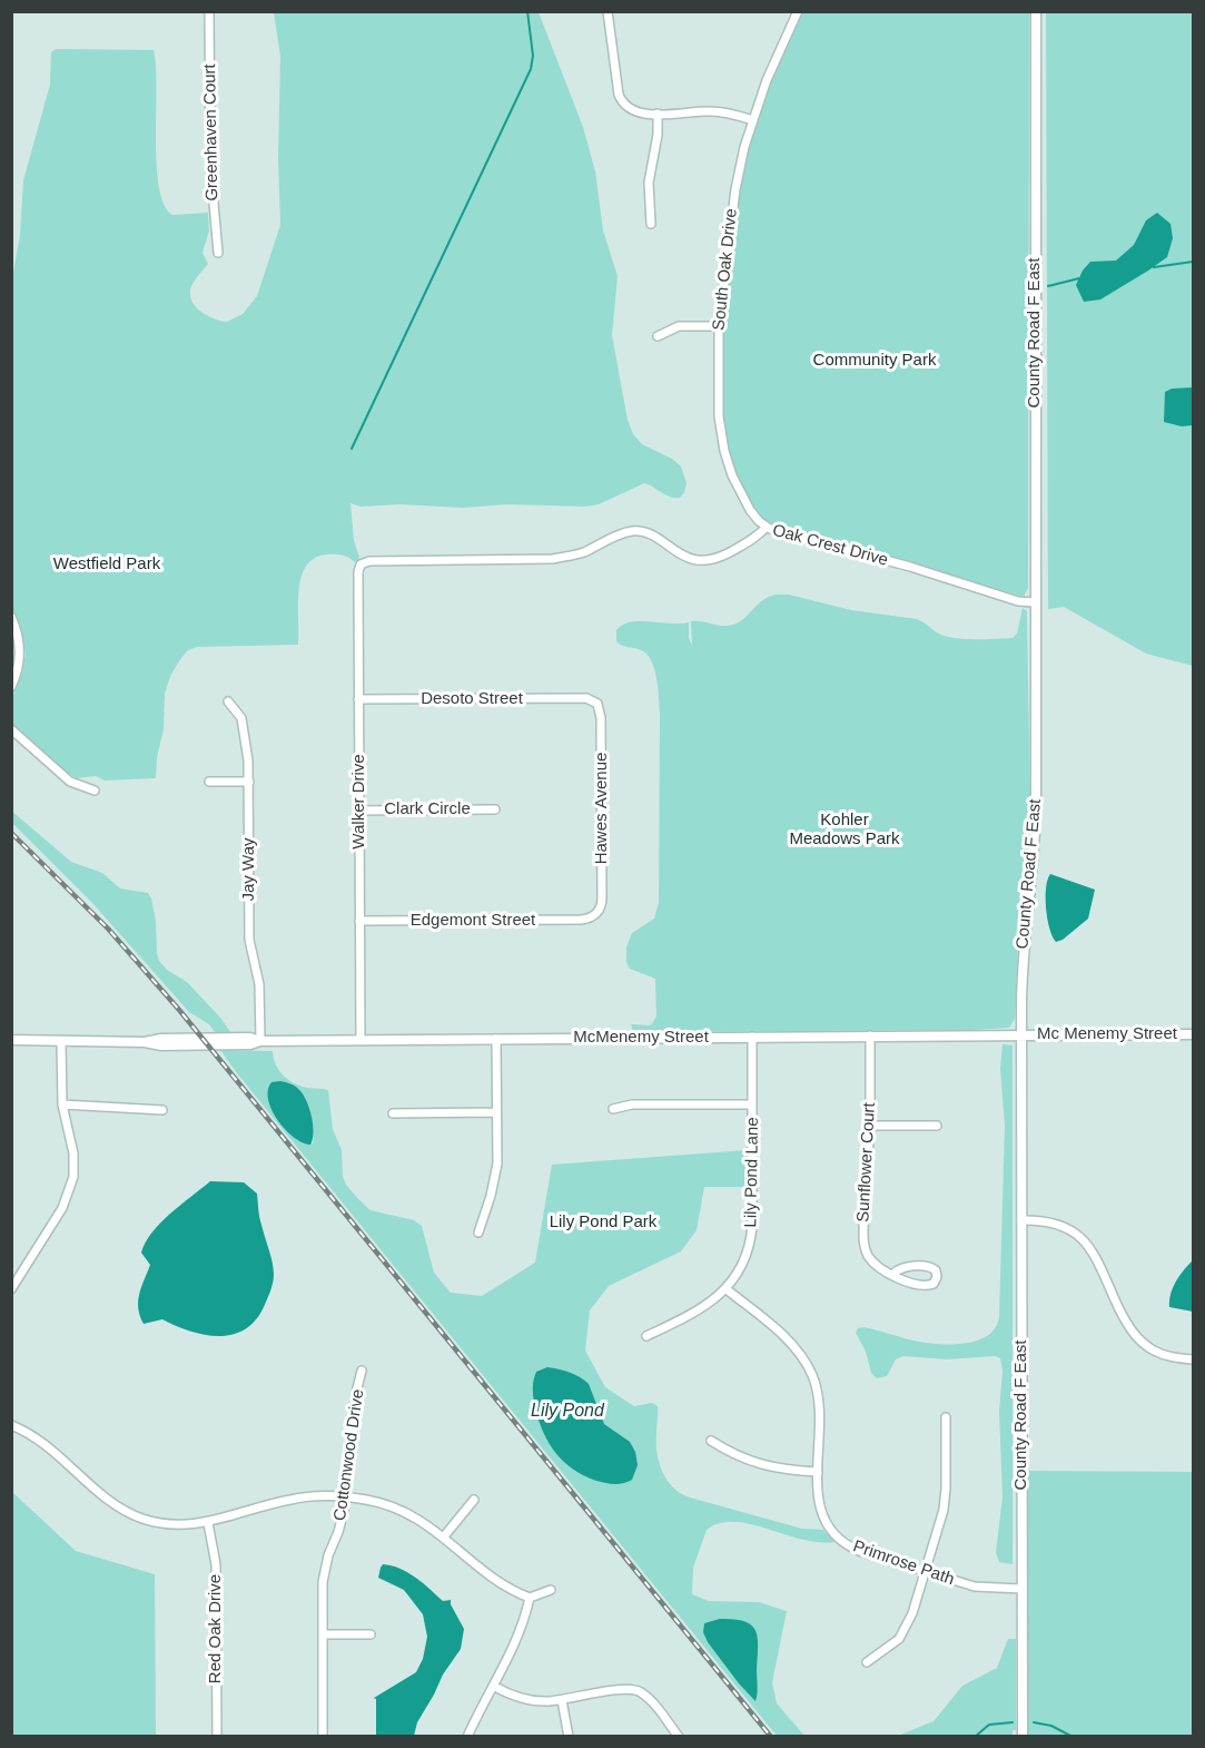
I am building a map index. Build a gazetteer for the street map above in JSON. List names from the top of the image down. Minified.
{"streets":{"street":["Greenhaven Court","South Oak Drive","County Road F East","Oak Crest Drive","Desoto Street","Walker Drive","Hawes Avenue","Clark Circle","Jay Way","Edgemont Street","Mc Menemy Street","McMenemy Street","Sunflower Court","Lily Pond Lane","Cottonwood Drive","Primrose Path","Red Oak Drive"]},"crossings":[["South Oak Drive","Oak Crest Drive"],["County Road F East","Oak Crest Drive"],["County Road F East","Mc Menemy Street"],["County Road F East","McMenemy Street"],["County Road F East","Primrose Path"],["Oak Crest Drive","Walker Drive"],["Desoto Street","Walker Drive"],["Desoto Street","Hawes Avenue"],["Walker Drive","Clark Circle"],["Walker Drive","Edgemont Street"],["Walker Drive","McMenemy Street"],["Hawes Avenue","Edgemont Street"],["Jay Way","McMenemy Street"],["Mc Menemy Street","McMenemy Street"],["McMenemy Street","Sunflower Court"],["McMenemy Street","Lily Pond Lane"],["Lily Pond Lane","Primrose Path"]],"water":["Lily Pond"],"parks":["Community Park","Westfield Park","Kohler Meadows Park","Lily Pond Park"]}
